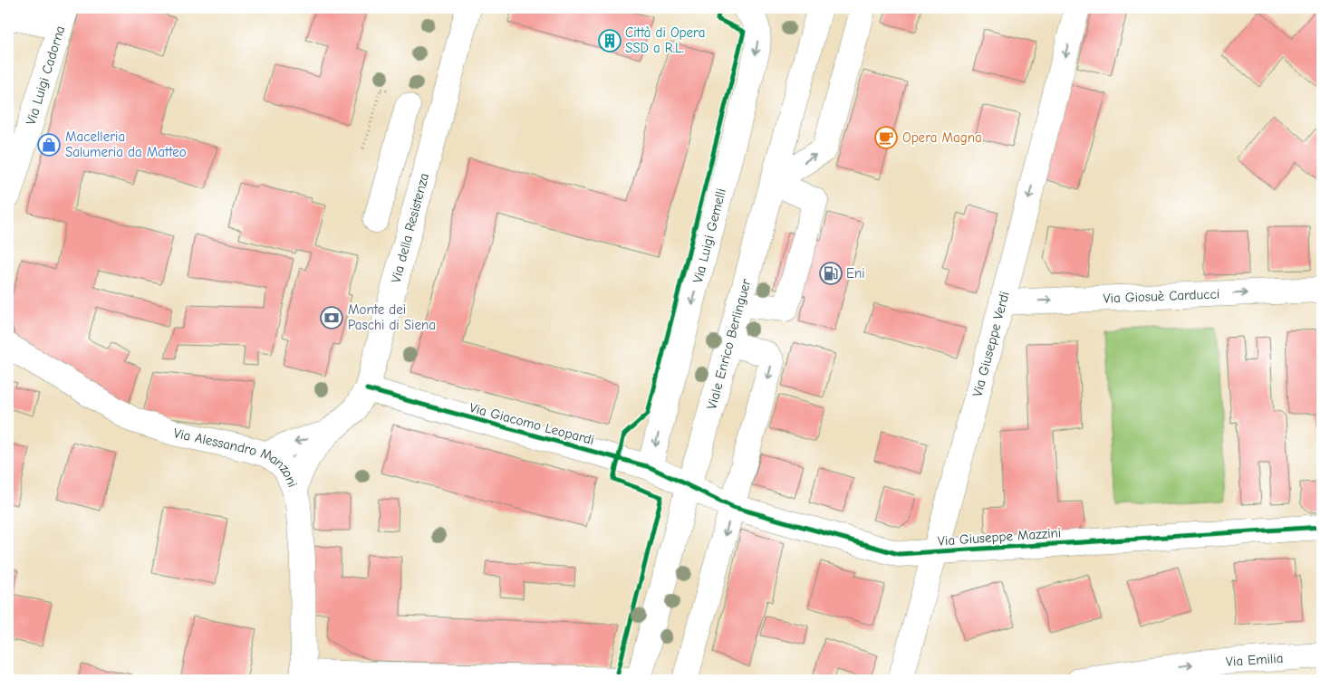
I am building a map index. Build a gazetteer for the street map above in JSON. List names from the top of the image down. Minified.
{"streets":{"street":["Via Luigi Cadorna","Via della Resistenza","Via Luigi Gemelli","Via Giosuè Carducci","Viale Enrico Berlinguer","Via Giuseppe Verdi","Via Giacomo Leopardi","Via Alessandro Manzoni","Via Giuseppe Mazzini","Via Emilia"]},"crossings":[["Via della Resistenza","Via Giacomo Leopardi"],["Via della Resistenza","Via Alessandro Manzoni"],["Via Luigi Gemelli","Via Giacomo Leopardi"],["Via Giosuè Carducci","Via Giuseppe Verdi"],["Viale Enrico Berlinguer","Via Giacomo Leopardi"],["Viale Enrico Berlinguer","Via Giuseppe Mazzini"],["Via Giuseppe Verdi","Via Giuseppe Mazzini"],["Via Giacomo Leopardi","Via Giuseppe Mazzini"]],"one_way":["Via Giosuè Carducci","Via Emilia"],"places":{"building":["Città di Opera SSD a R.L."],"cafe":["Opera Magna"],"shop":["Macelleria Salumeria da Matteo"],"fuel station":["Eni"],"bank":["Monte dei Paschi di Siena"]}}
